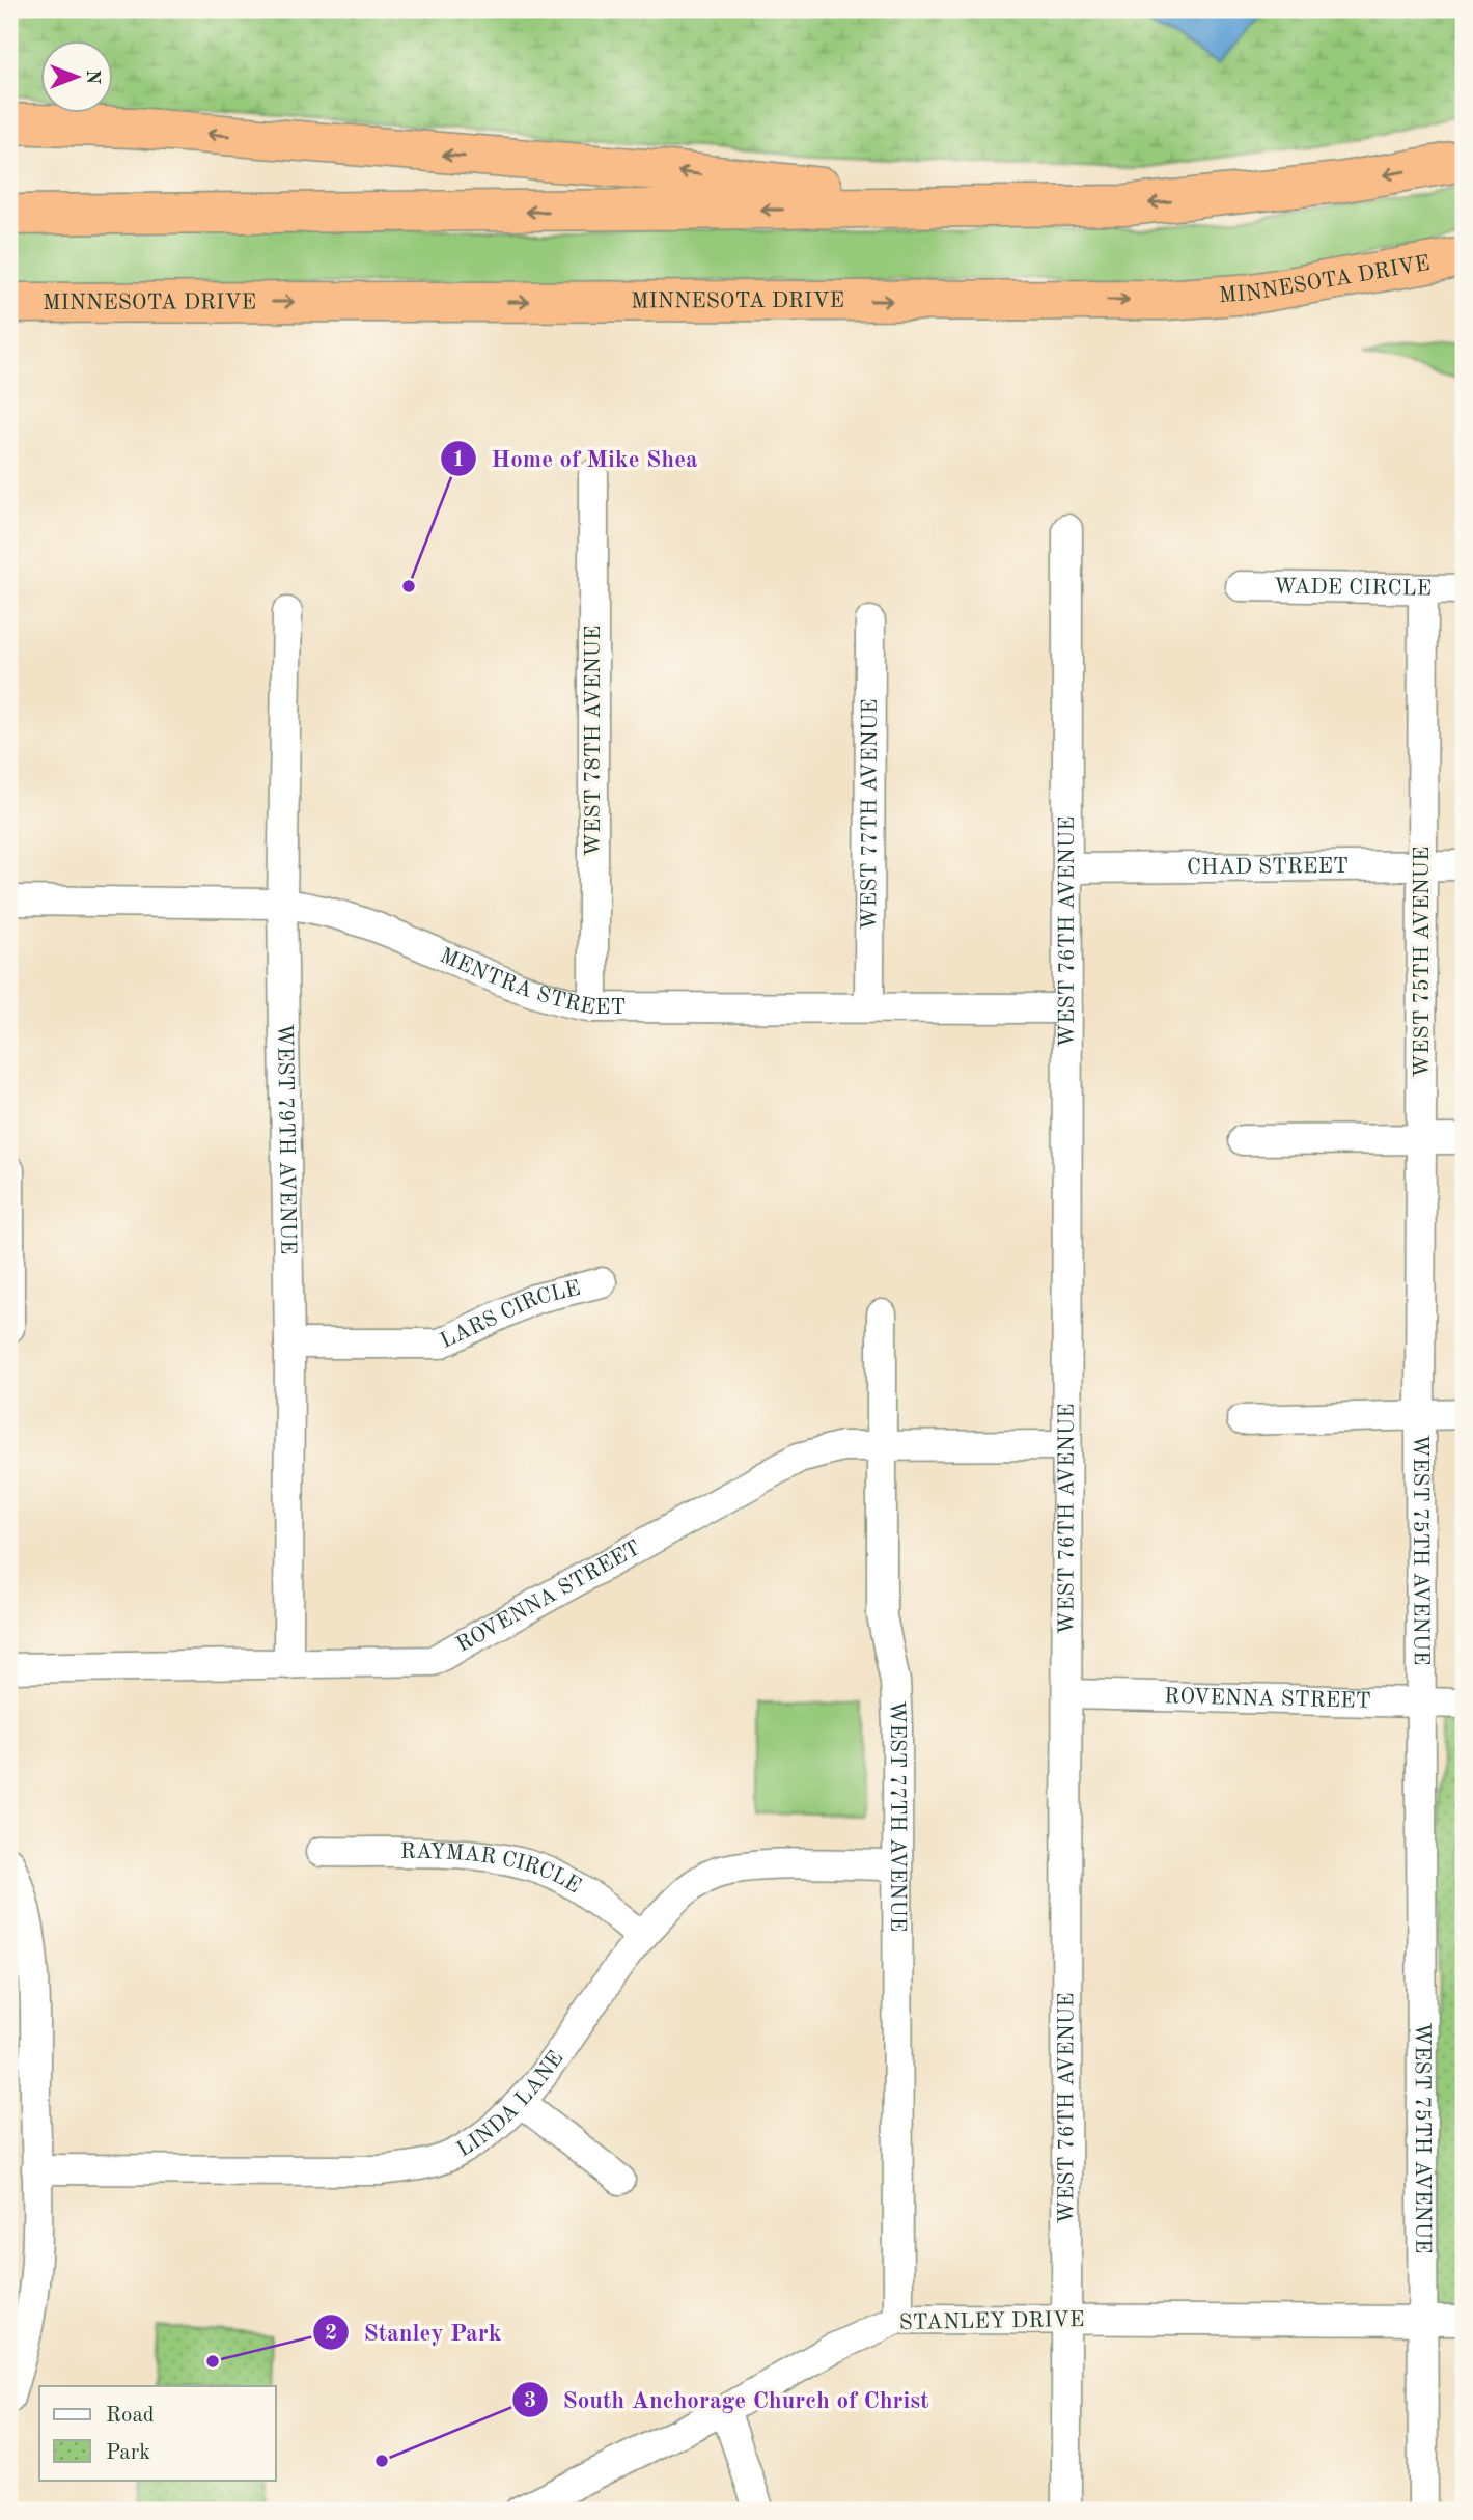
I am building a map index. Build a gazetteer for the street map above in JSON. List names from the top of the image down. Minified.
{"streets":{"highway":["MINNESOTA DRIVE"],"street":["WADE CIRCLE","WEST 78TH AVENUE","WEST 77TH AVENUE","CHAD STREET","WEST 76TH AVENUE","WEST 75TH AVENUE","MENTRA STREET","WEST 79TH AVENUE","LARS CIRCLE","ROVENNA STREET","RAYMAR CIRCLE","LINDA LANE","STANLEY DRIVE"]},"crossings":[["WADE CIRCLE","WEST 75TH AVENUE"],["WEST 78TH AVENUE","MENTRA STREET"],["WEST 77TH AVENUE","MENTRA STREET"],["WEST 77TH AVENUE","ROVENNA STREET"],["WEST 77TH AVENUE","LINDA LANE"],["WEST 77TH AVENUE","STANLEY DRIVE"],["CHAD STREET","WEST 76TH AVENUE"],["CHAD STREET","WEST 75TH AVENUE"],["WEST 76TH AVENUE","MENTRA STREET"],["WEST 76TH AVENUE","ROVENNA STREET"],["WEST 76TH AVENUE","STANLEY DRIVE"],["WEST 75TH AVENUE","ROVENNA STREET"],["WEST 75TH AVENUE","STANLEY DRIVE"],["MENTRA STREET","WEST 79TH AVENUE"],["WEST 79TH AVENUE","LARS CIRCLE"],["WEST 79TH AVENUE","ROVENNA STREET"],["RAYMAR CIRCLE","LINDA LANE"]],"places":["Home of Mike Shea","Stanley Park","South Anchorage Church of Christ"],"legend":["Road","Park"],"north":"right"}
